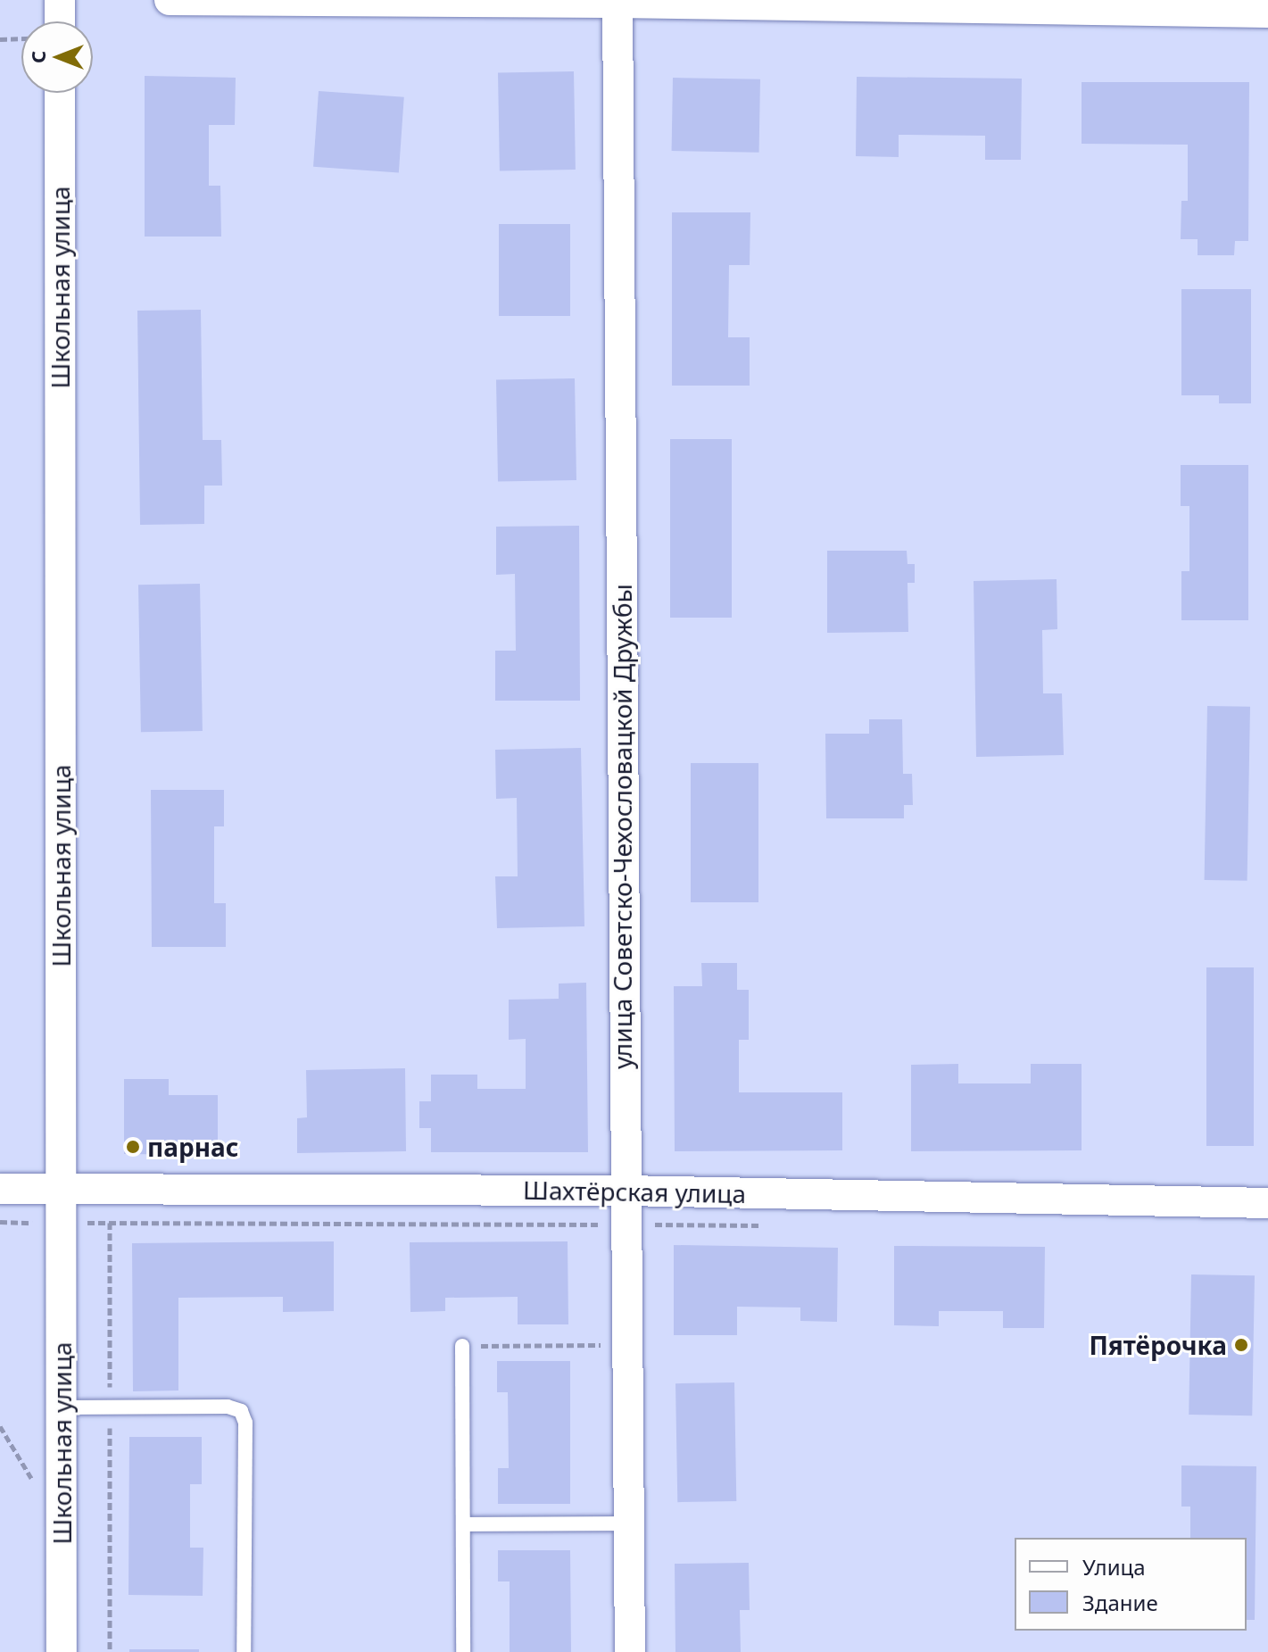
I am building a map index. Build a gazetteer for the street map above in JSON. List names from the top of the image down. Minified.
{"streets":{"street":["Школьная улица","улица Советско-Чехословацкой Дружбы","Шахтёрская улица"]},"crossings":[["Школьная улица","Шахтёрская улица"],["улица Советско-Чехословацкой Дружбы","Шахтёрская улица"]],"places":["парнас","Пятёрочка"],"legend":["Улица","Здание"],"north":"left"}
